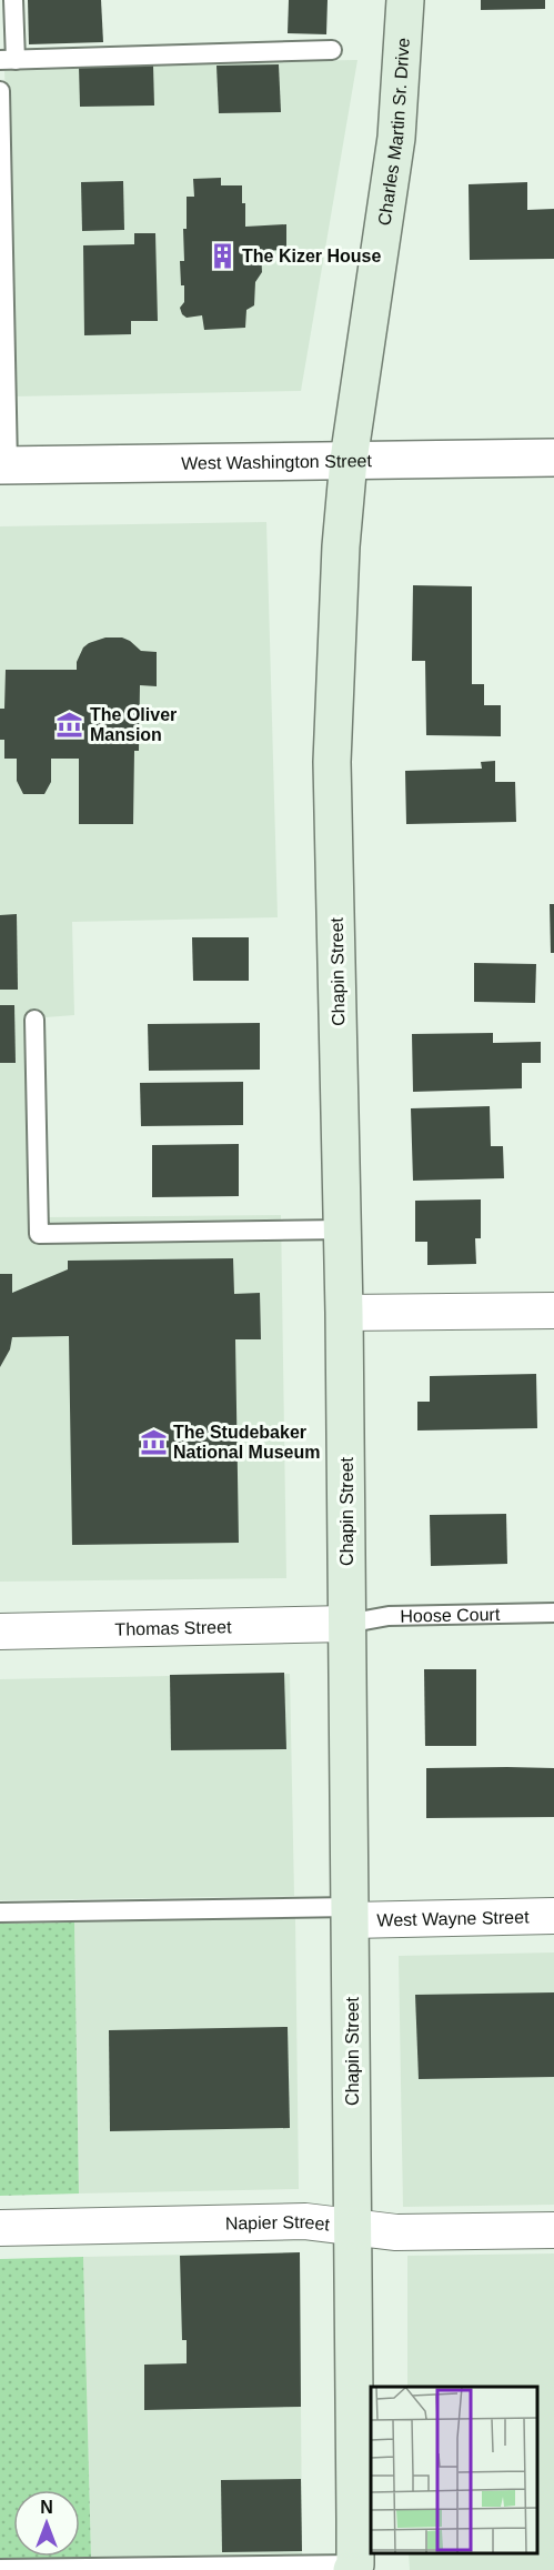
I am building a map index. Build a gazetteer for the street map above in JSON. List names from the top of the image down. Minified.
{"streets":{"main road":["Charles Martin Sr. Drive","Chapin Street"],"street":["West Washington Street","Thomas Street","West Wayne Street","Napier Street"],"lane":["Hoose Court"]},"crossings":[["Charles Martin Sr. Drive","West Washington Street"],["Charles Martin Sr. Drive","Chapin Street"],["West Washington Street","Chapin Street"],["Chapin Street","Hoose Court"],["Chapin Street","Thomas Street"],["Chapin Street","West Wayne Street"],["Chapin Street","Napier Street"],["Hoose Court","Thomas Street"]],"places":{"building":["The Kizer House"],"museum":["The Oliver Mansion","The Studebaker National Museum"]},"north":"top"}
